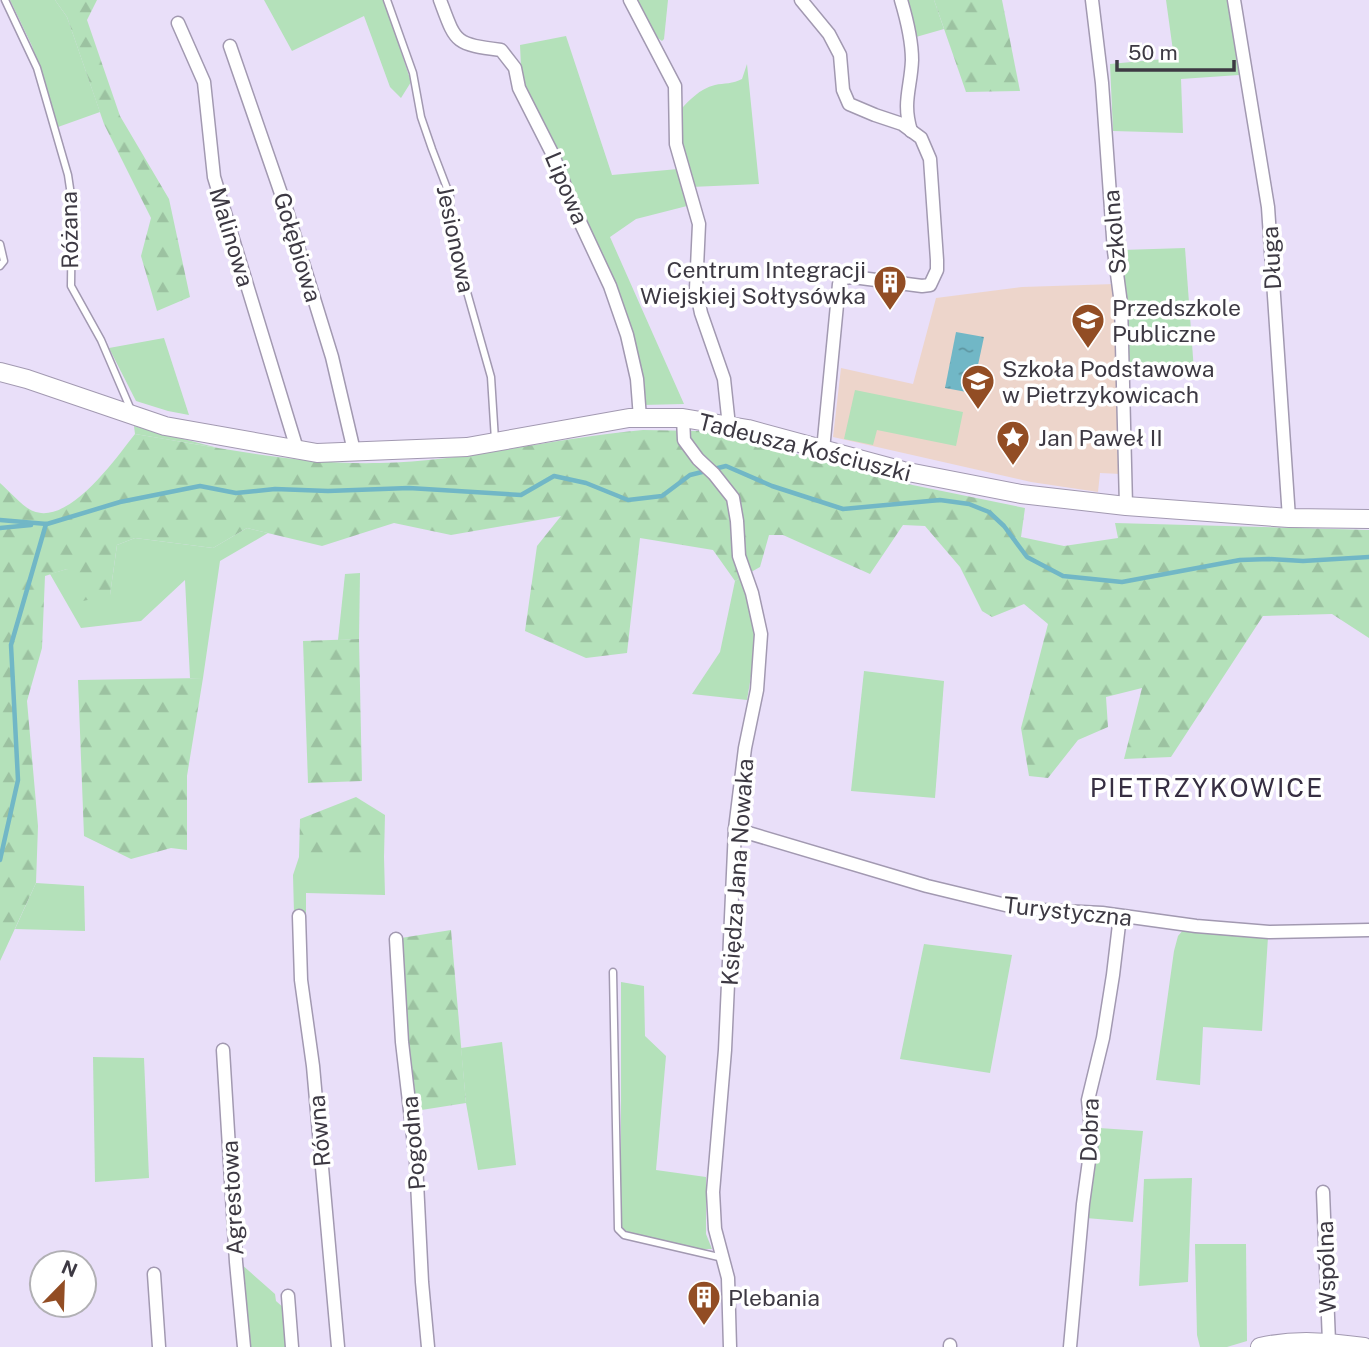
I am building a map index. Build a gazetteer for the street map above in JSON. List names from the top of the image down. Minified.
{"streets":{"street":["Lipowa","Szkolna","Malinowa","Gołębiowa","Długa","Tadeusza Kościuszki","Księdza Jana Nowaka","Turystyczna","Dobra","Równa","Pogodna","Agrestowa","Wspólna"],"lane":["Różana","Jesionowa"]},"crossings":[["Lipowa","Tadeusza Kościuszki"],["Różana","Tadeusza Kościuszki"],["Szkolna","Tadeusza Kościuszki"],["Malinowa","Tadeusza Kościuszki"],["Jesionowa","Tadeusza Kościuszki"],["Gołębiowa","Tadeusza Kościuszki"],["Długa","Tadeusza Kościuszki"],["Tadeusza Kościuszki","Księdza Jana Nowaka"],["Księdza Jana Nowaka","Turystyczna"],["Turystyczna","Dobra"]],"districts":["PIETRZYKOWICE"],"places":{"building":["Centrum Integracji Wiejskiej Sołtysówka","Plebania"],"school or university":["Przedszkole Publiczne","Szkoła Podstawowa w Pietrzykowicach"],"place":["Jan Paweł II"]},"scale_bar":"50 m","north":"top right"}
